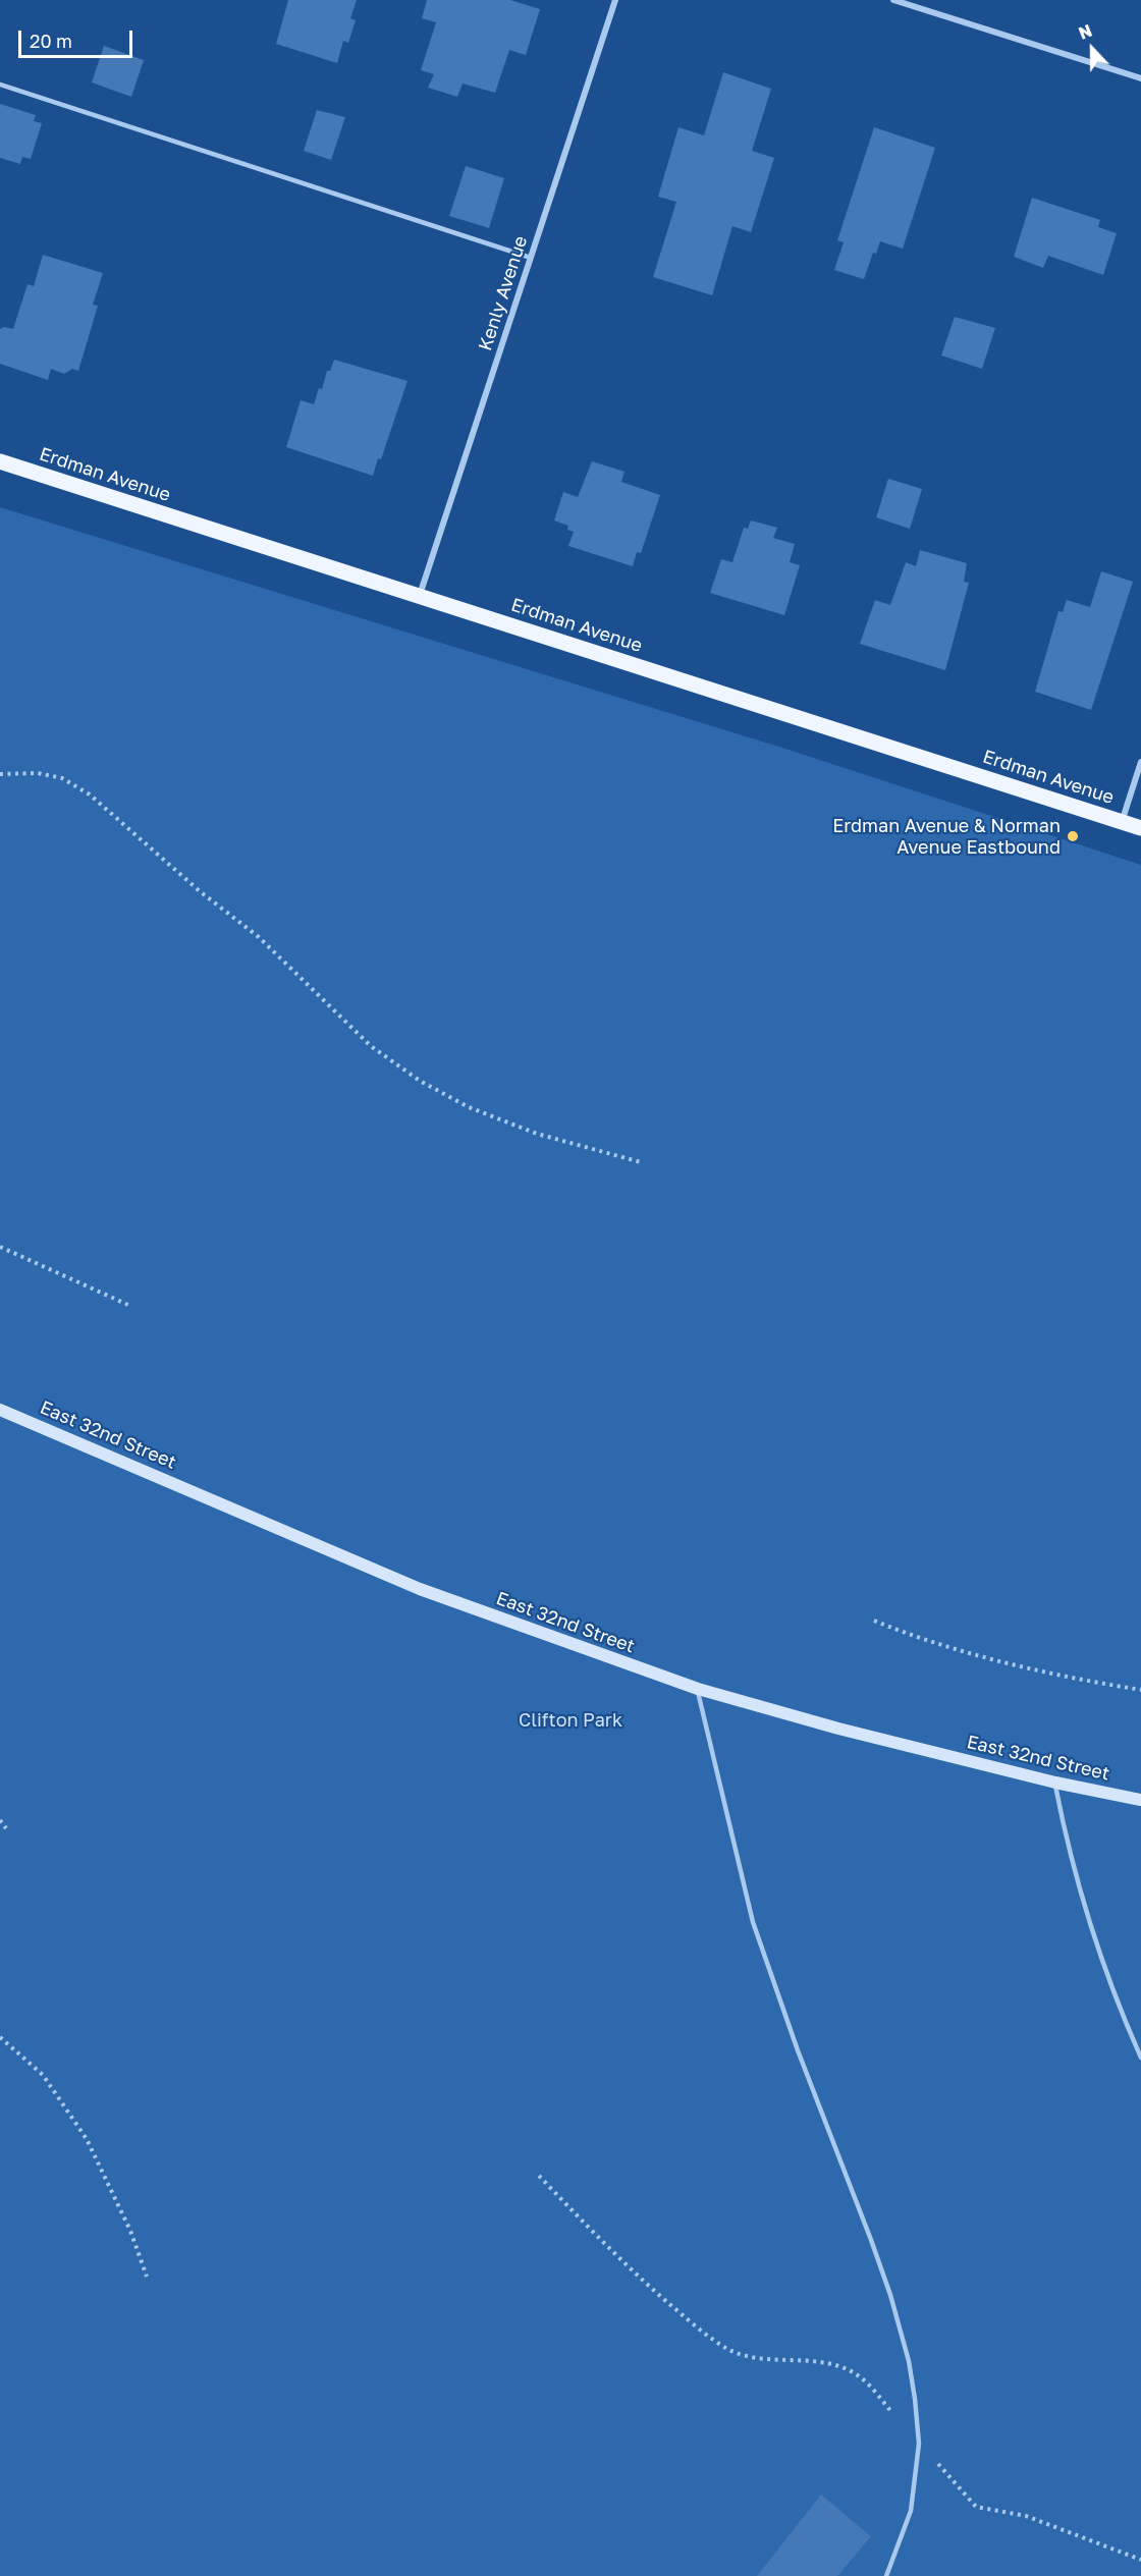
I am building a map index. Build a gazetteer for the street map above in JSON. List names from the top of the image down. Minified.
{"streets":{"main road":["Erdman Avenue"],"street":["Kenly Avenue","East 32nd Street"]},"crossings":[["Kenly Avenue","Erdman Avenue"]],"parks":["Clifton Park"],"places":["Erdman Avenue & Norman Avenue Eastbound"],"scale_bar":"20 m","north":"top"}
